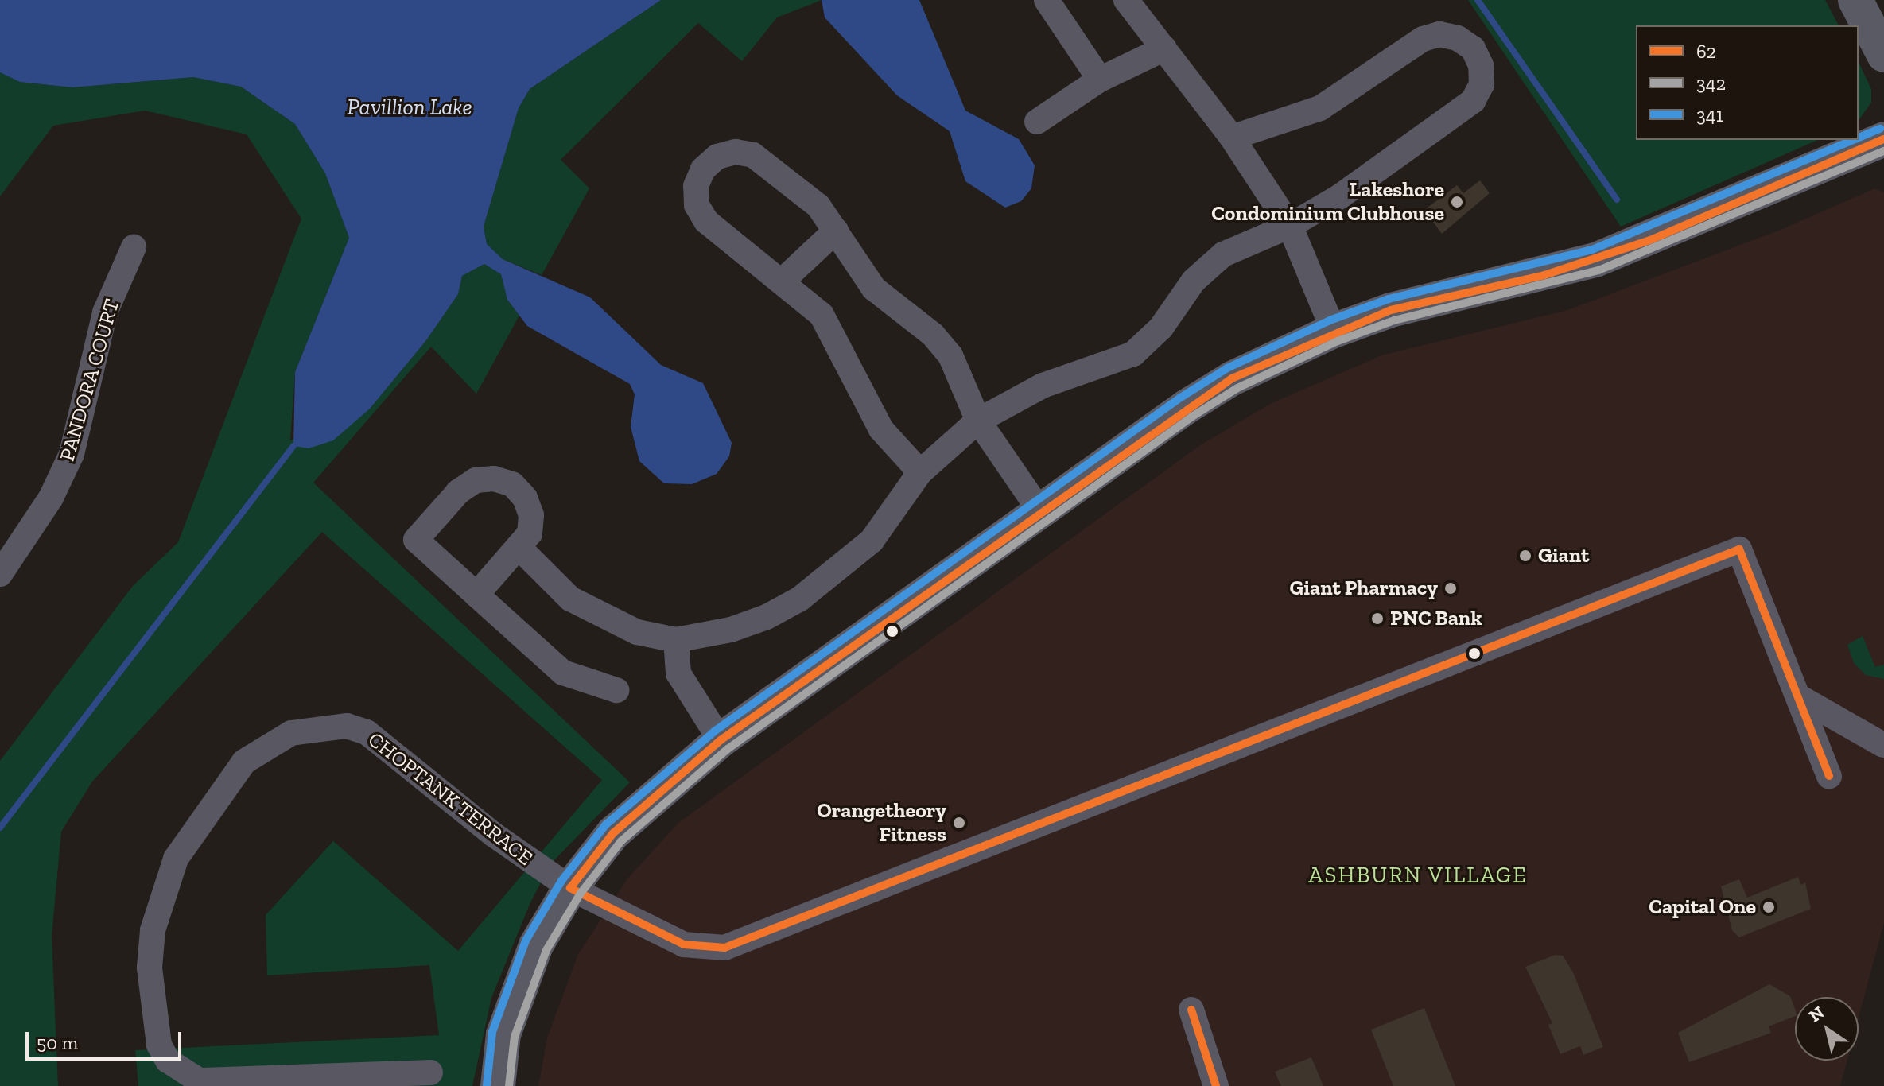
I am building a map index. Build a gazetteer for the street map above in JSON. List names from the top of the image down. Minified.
{"streets":{"street":["PANDORA COURT","CHOPTANK TERRACE"]},"districts":["ASHBURN VILLAGE"],"water":["Pavillion Lake"],"places":["Lakeshore Condominium Clubhouse","Giant","Giant Pharmacy","PNC Bank","Orangetheory Fitness","Capital One"],"lines":["transit line 341","transit line 62","transit line 342"],"legend":["62","342","341"],"scale_bar":"50 m","north":"top left"}
